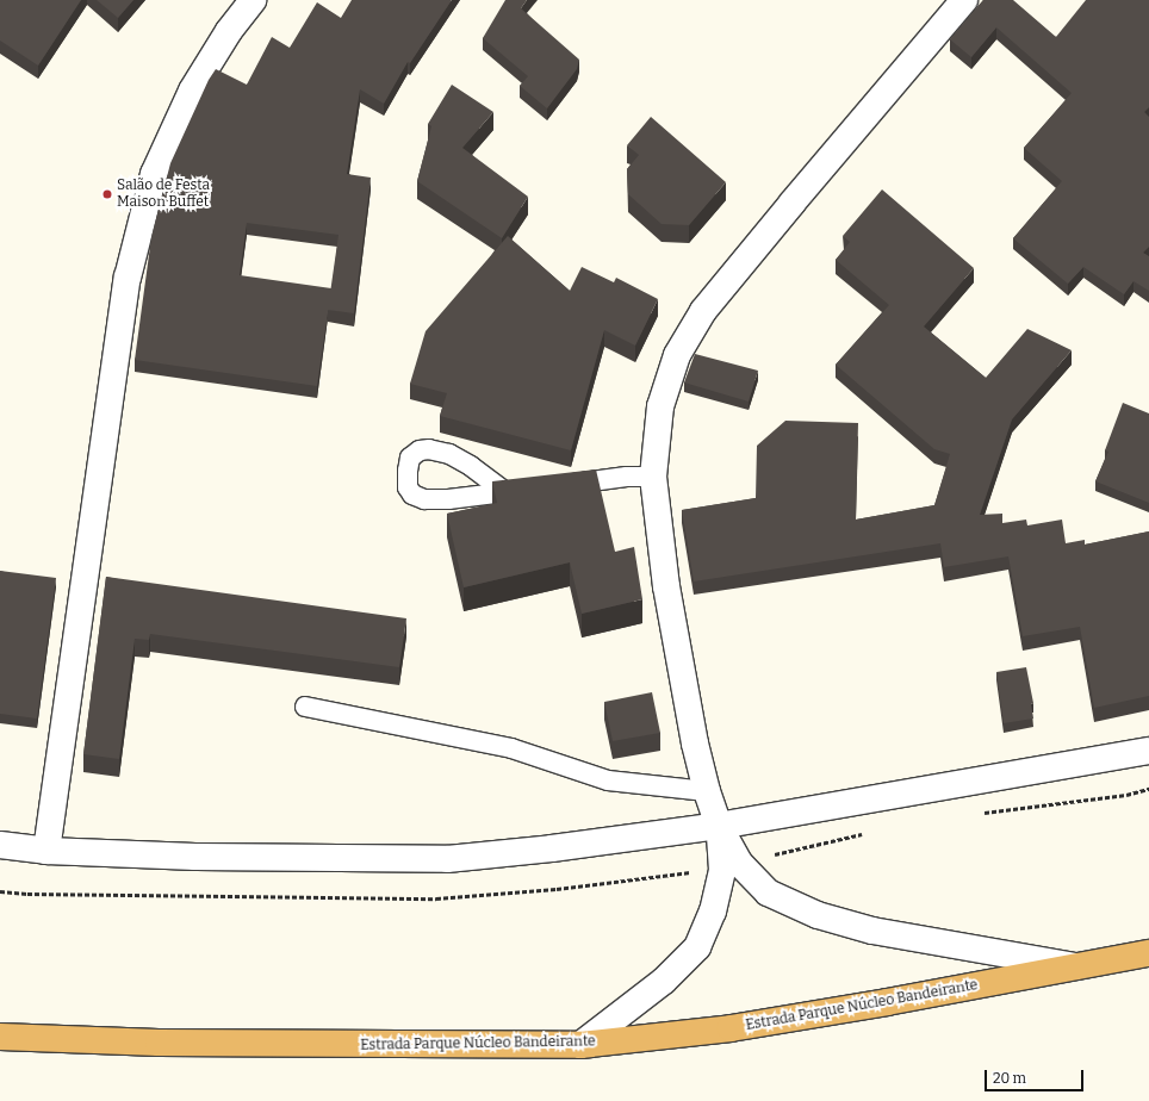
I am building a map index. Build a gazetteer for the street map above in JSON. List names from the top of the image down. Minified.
{"streets":{"highway":["Estrada Parque Núcleo Bandeirante"]},"places":["Salão de Festa Maison Buffet"],"scale_bar":"20 m"}
